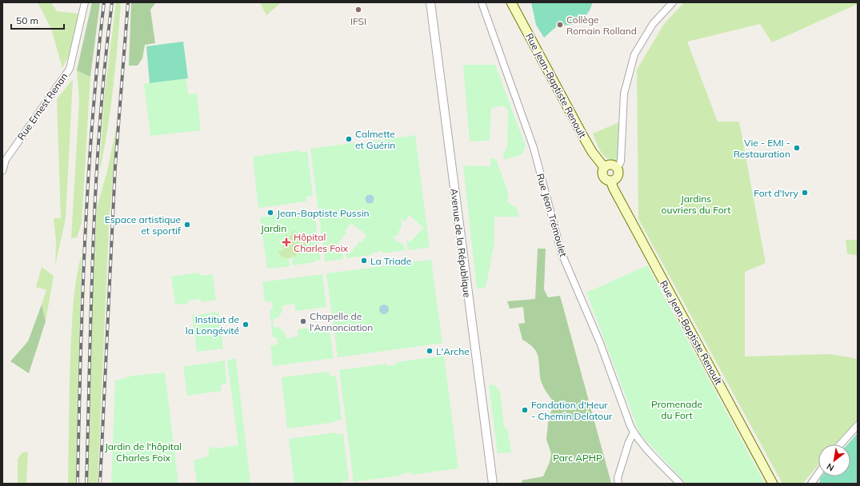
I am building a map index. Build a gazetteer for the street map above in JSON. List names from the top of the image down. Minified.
{"streets":{"main road":["Rue Jean-Baptiste Renoult"],"street":["Rue Ernest Renan","Rue Jean Trémoulet","Avenue de la République"]},"parks":["Jardins ouvriers du Fort","Jardin","Promenade du Fort","Jardin de l'hôpital Charles Foix","Parc APHP"],"places":{"other":["IFSI","Collège Romain Rolland","Calmette et Guérin","Vie - EMI - Restauration","Fort d'Ivry","Jean-Baptiste Pussin","Espace artistique et sportif","La Triade","Chapelle de l'Annonciation","Institut de la Longévité","L'Arche","Fondation d'Heur - Chemin Delatour"],"health":["Hôpital Charles Foix"]},"scale_bar":"50 m","north":"bottom left"}
